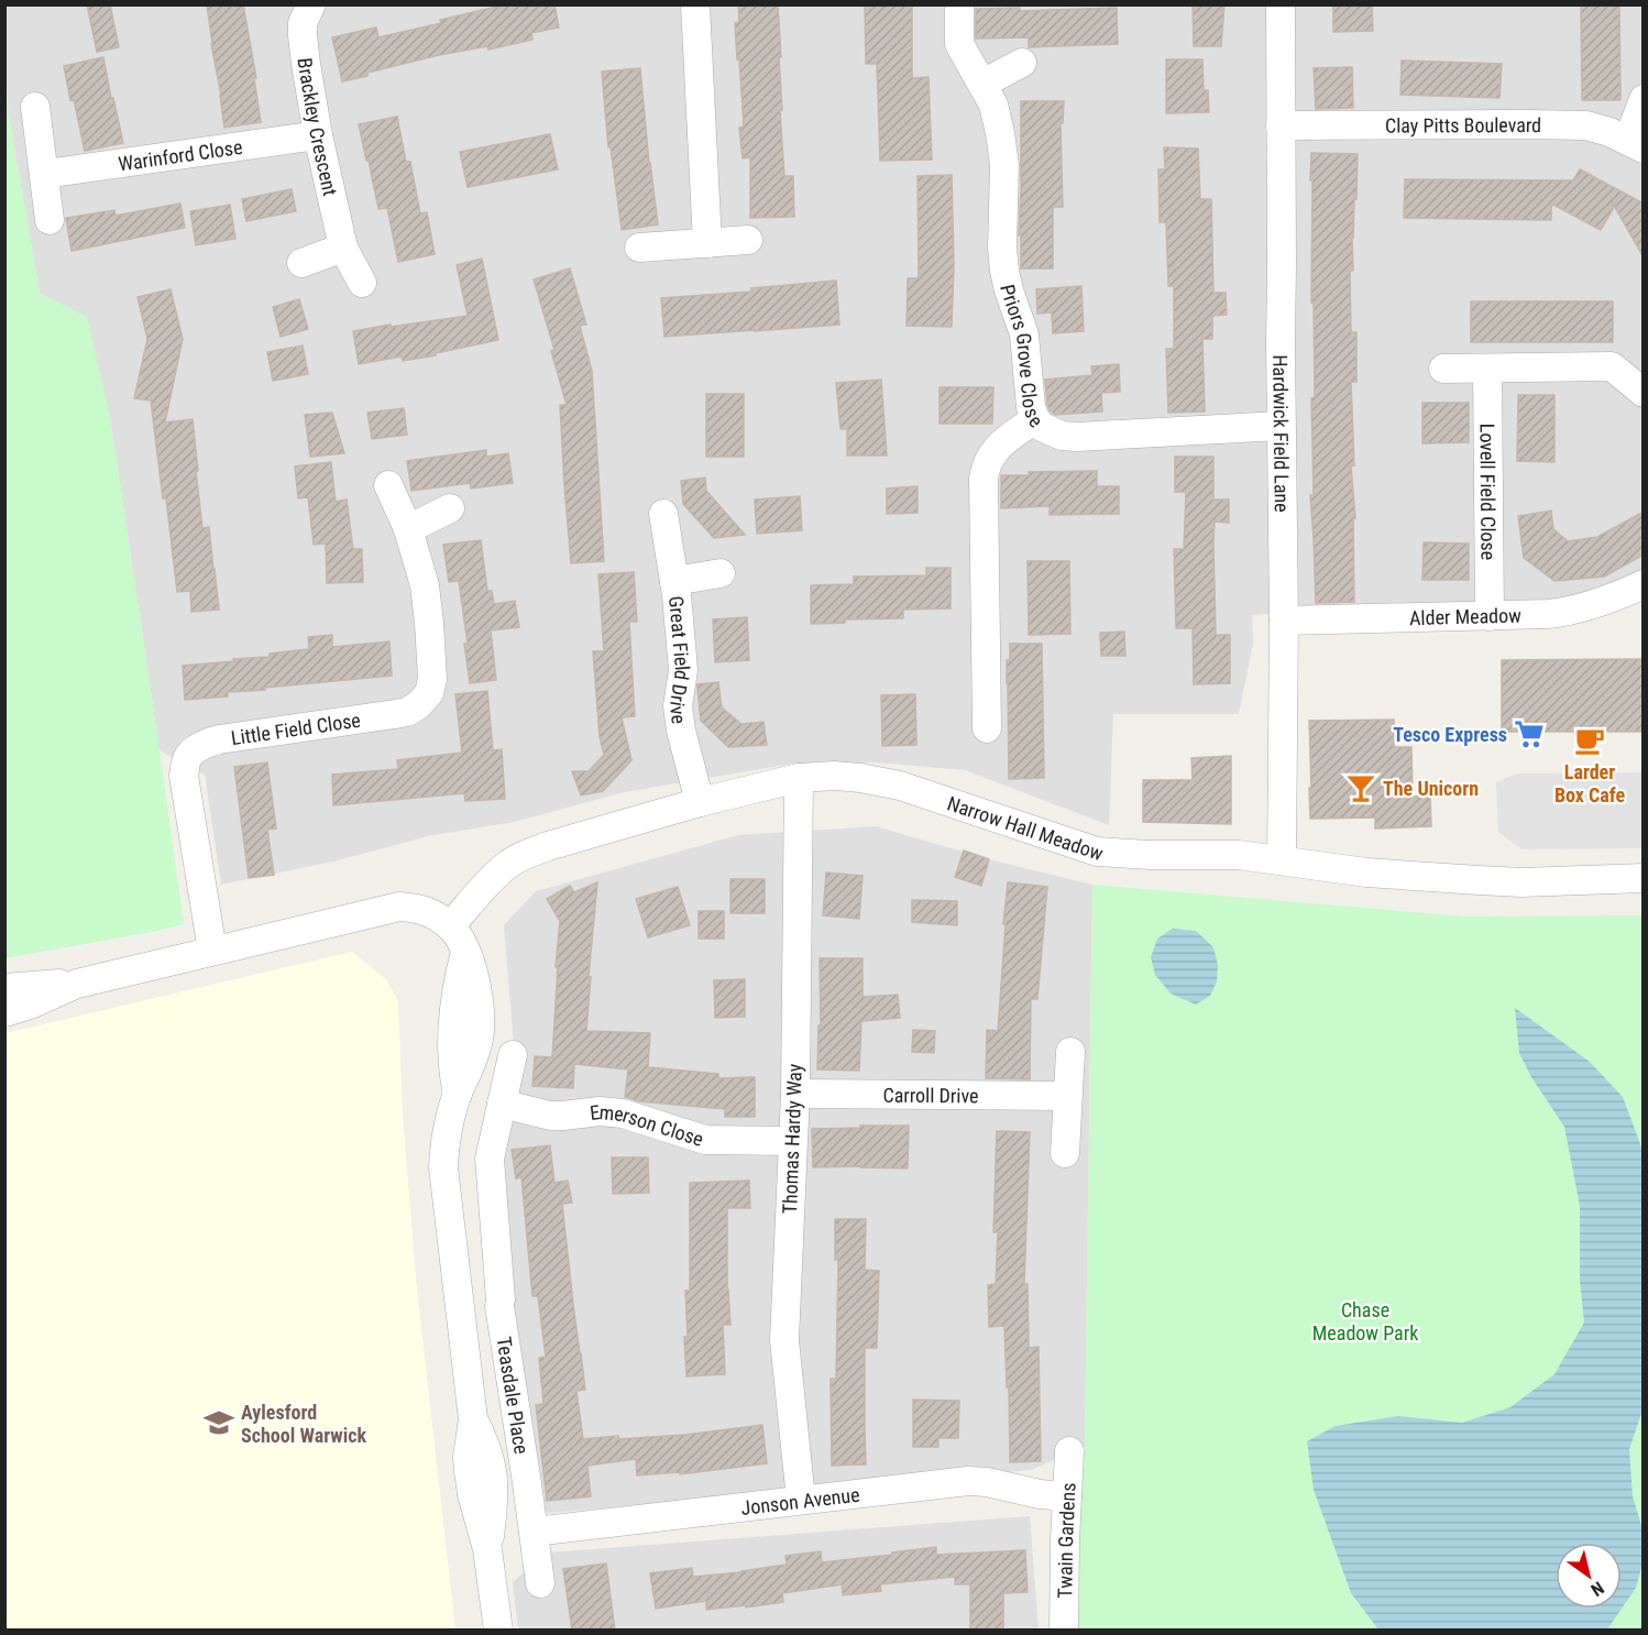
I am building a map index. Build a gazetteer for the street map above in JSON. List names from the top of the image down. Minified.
{"streets":{"street":["Clay Pitts Boulevard","Brackley Crescent","Warinford Close","Priors Grove Close","Hardwick Field Lane","Lovell Field Close","Alder Meadow","Great Field Drive","Little Field Close","Narrow Hall Meadow","Carroll Drive","Emerson Close","Thomas Hardy Way","Teasdale Place","Jonson Avenue","Twain Gardens"]},"crossings":[["Clay Pitts Boulevard","Hardwick Field Lane"],["Brackley Crescent","Warinford Close"],["Priors Grove Close","Hardwick Field Lane"],["Hardwick Field Lane","Alder Meadow"],["Hardwick Field Lane","Narrow Hall Meadow"],["Lovell Field Close","Alder Meadow"],["Great Field Drive","Narrow Hall Meadow"],["Narrow Hall Meadow","Thomas Hardy Way"],["Carroll Drive","Thomas Hardy Way"],["Emerson Close","Thomas Hardy Way"],["Emerson Close","Teasdale Place"],["Thomas Hardy Way","Jonson Avenue"],["Teasdale Place","Jonson Avenue"],["Jonson Avenue","Twain Gardens"]],"parks":["Chase Meadow Park"],"places":{"supermarket":["Tesco Express"],"cafe":["Larder Box Cafe"],"bar":["The Unicorn"],"school or university":["Aylesford School Warwick"]},"north":"bottom right"}
